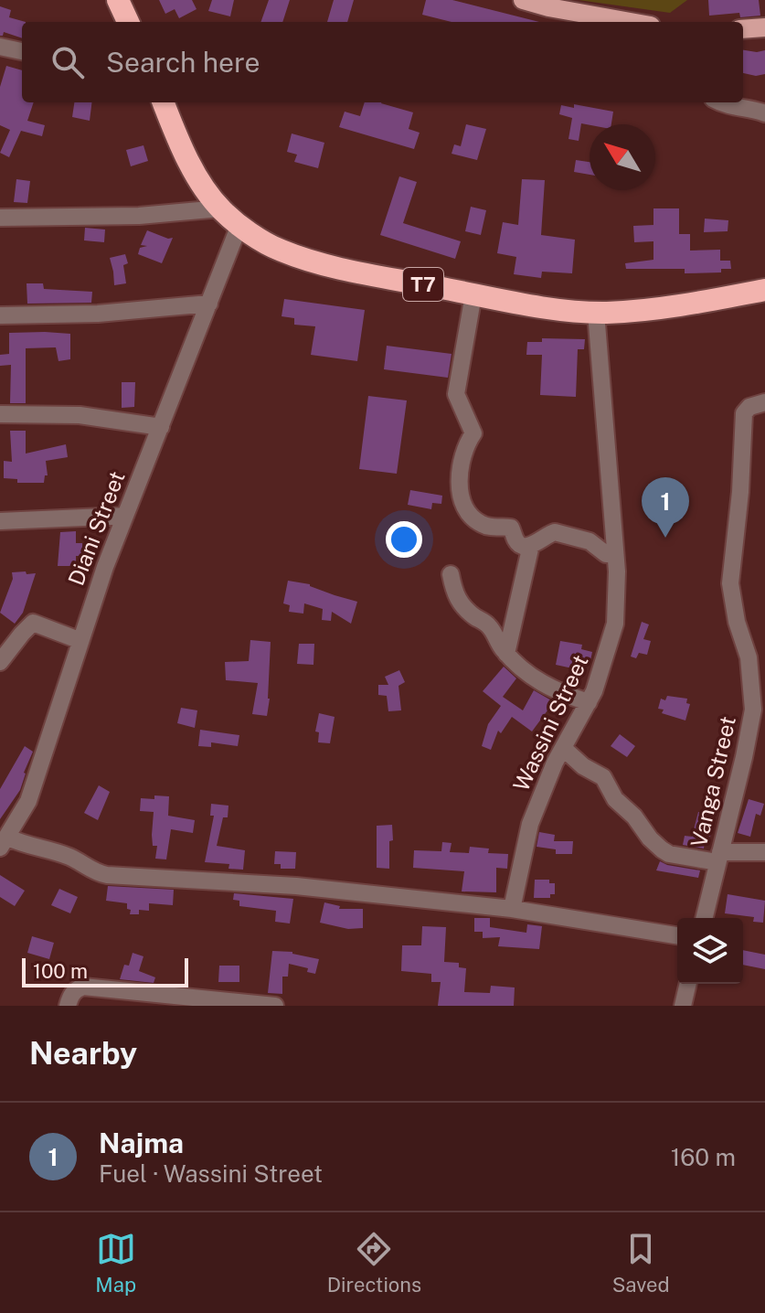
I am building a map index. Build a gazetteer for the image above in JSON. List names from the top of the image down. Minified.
{"streets":{"highway":["T7"],"street":["Diani Street","Wassini Street","Vanga Street"]},"crossings":[["T7","Diani Street"],["T7","Wassini Street"]],"scale_bar":"100 m","north":"top left","page":{"search":"Search here","pins":"1","scale":"100 m","heading":"Nearby","list":[{"mark":"1","name":"Najma","note":"Fuel · Wassini Street","value":"160 m"}],"nav":["Map","Directions","Saved"]}}
